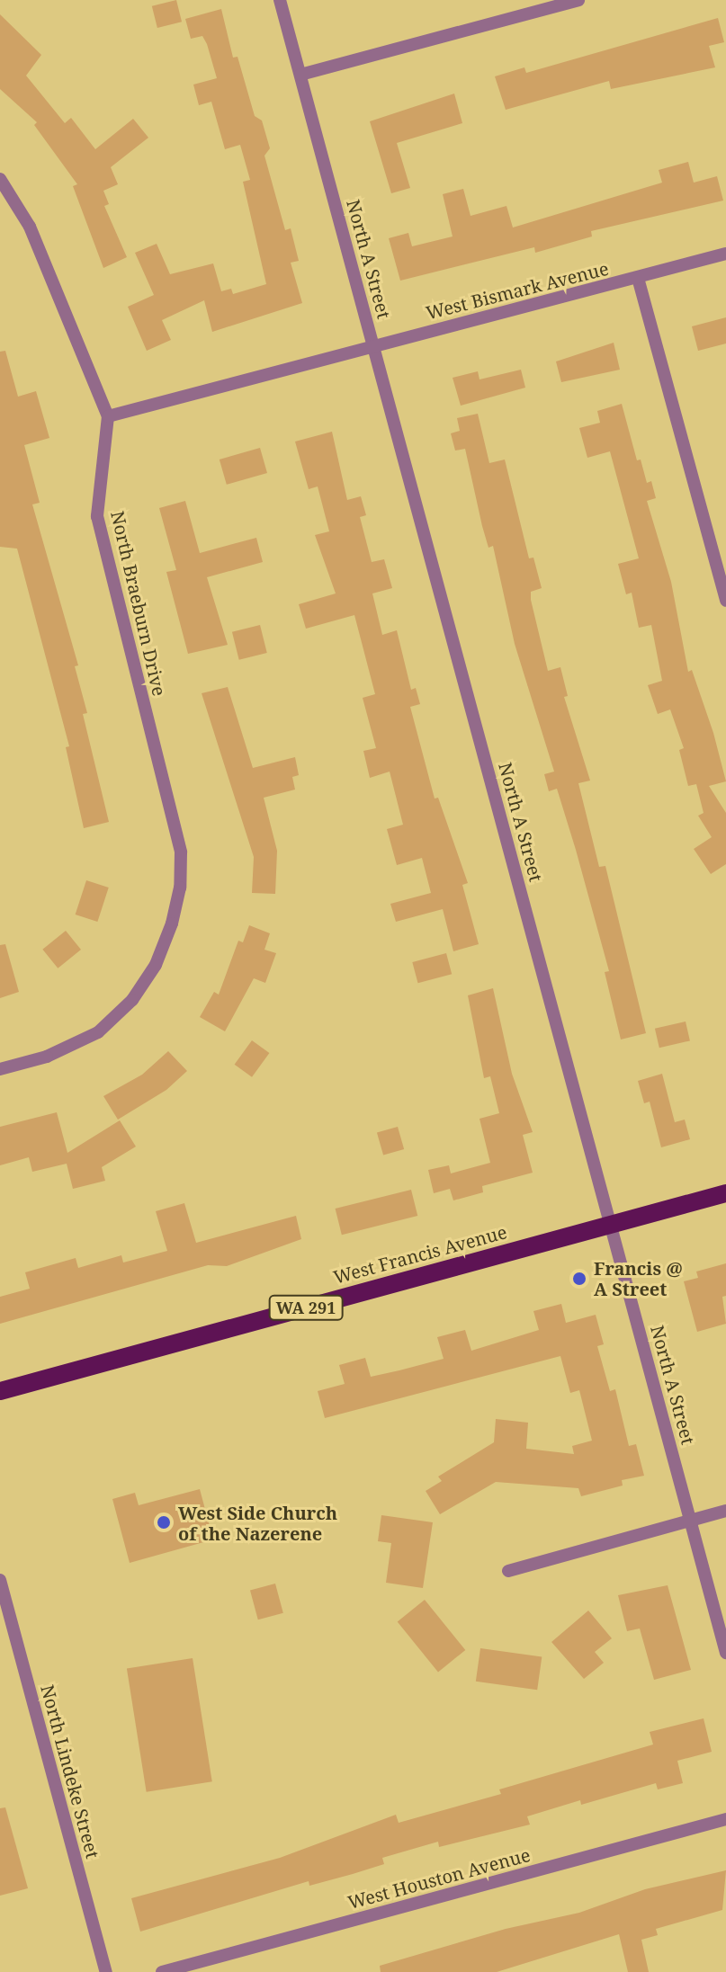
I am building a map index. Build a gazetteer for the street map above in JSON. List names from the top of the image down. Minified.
{"streets":{"main road":["West Francis Avenue","WA 291"],"street":["North A Street","West Bismark Avenue","North Braeburn Drive","North Lindeke Street","West Houston Avenue"]},"crossings":[["North A Street","West Bismark Avenue"],["North A Street","West Francis Avenue"],["West Bismark Avenue","North Braeburn Drive"]],"places":["Francis @ A Street","West Side Church of the Nazerene"]}
